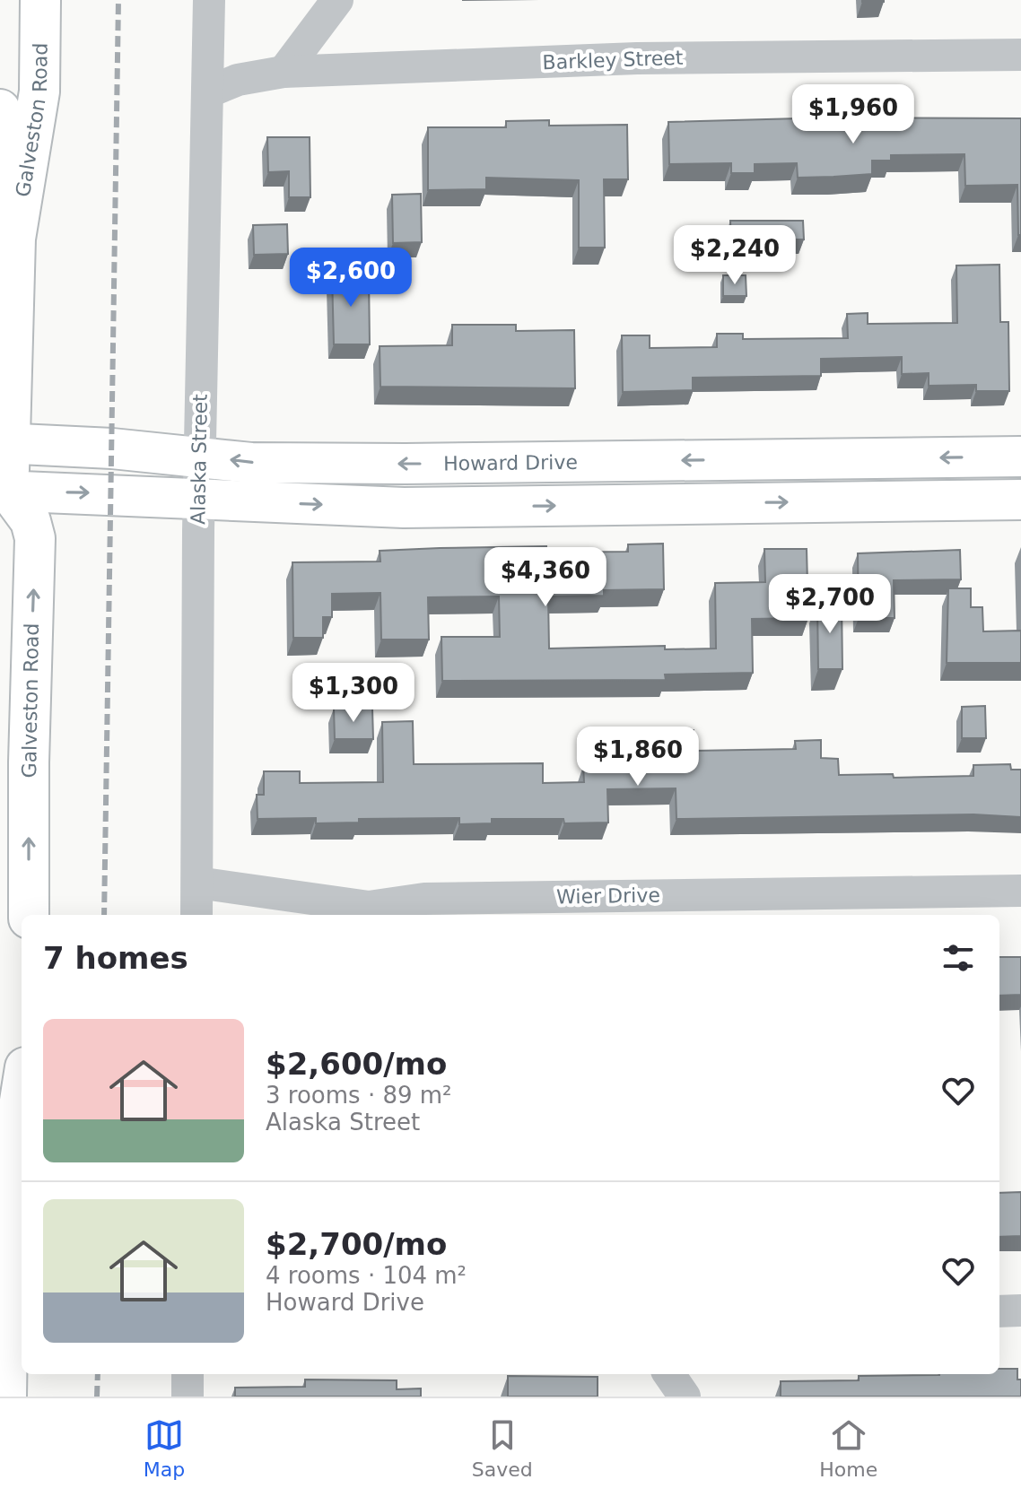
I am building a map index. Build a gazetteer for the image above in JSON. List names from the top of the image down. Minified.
{"streets":{"main road":["Galveston Road","Howard Drive"],"street":["Barkley Street","Alaska Street","Wier Drive"]},"crossings":[["Barkley Street","Alaska Street"],["Galveston Road","Howard Drive"],["Alaska Street","Howard Drive"],["Alaska Street","Wier Drive"]],"one_way":["Galveston Road"],"page":{"price":["$1,960","$2,240","$2,600","$4,360","$2,700","$1,300","$1,860"],"heading":"7 homes","list":[{"name":"$2,600/mo","note":"3 rooms · 89 m² · Alaska Street"},{"name":"$2,700/mo","note":"4 rooms · 104 m² · Howard Drive"}],"tabs":["Map","Saved","Home"]}}
